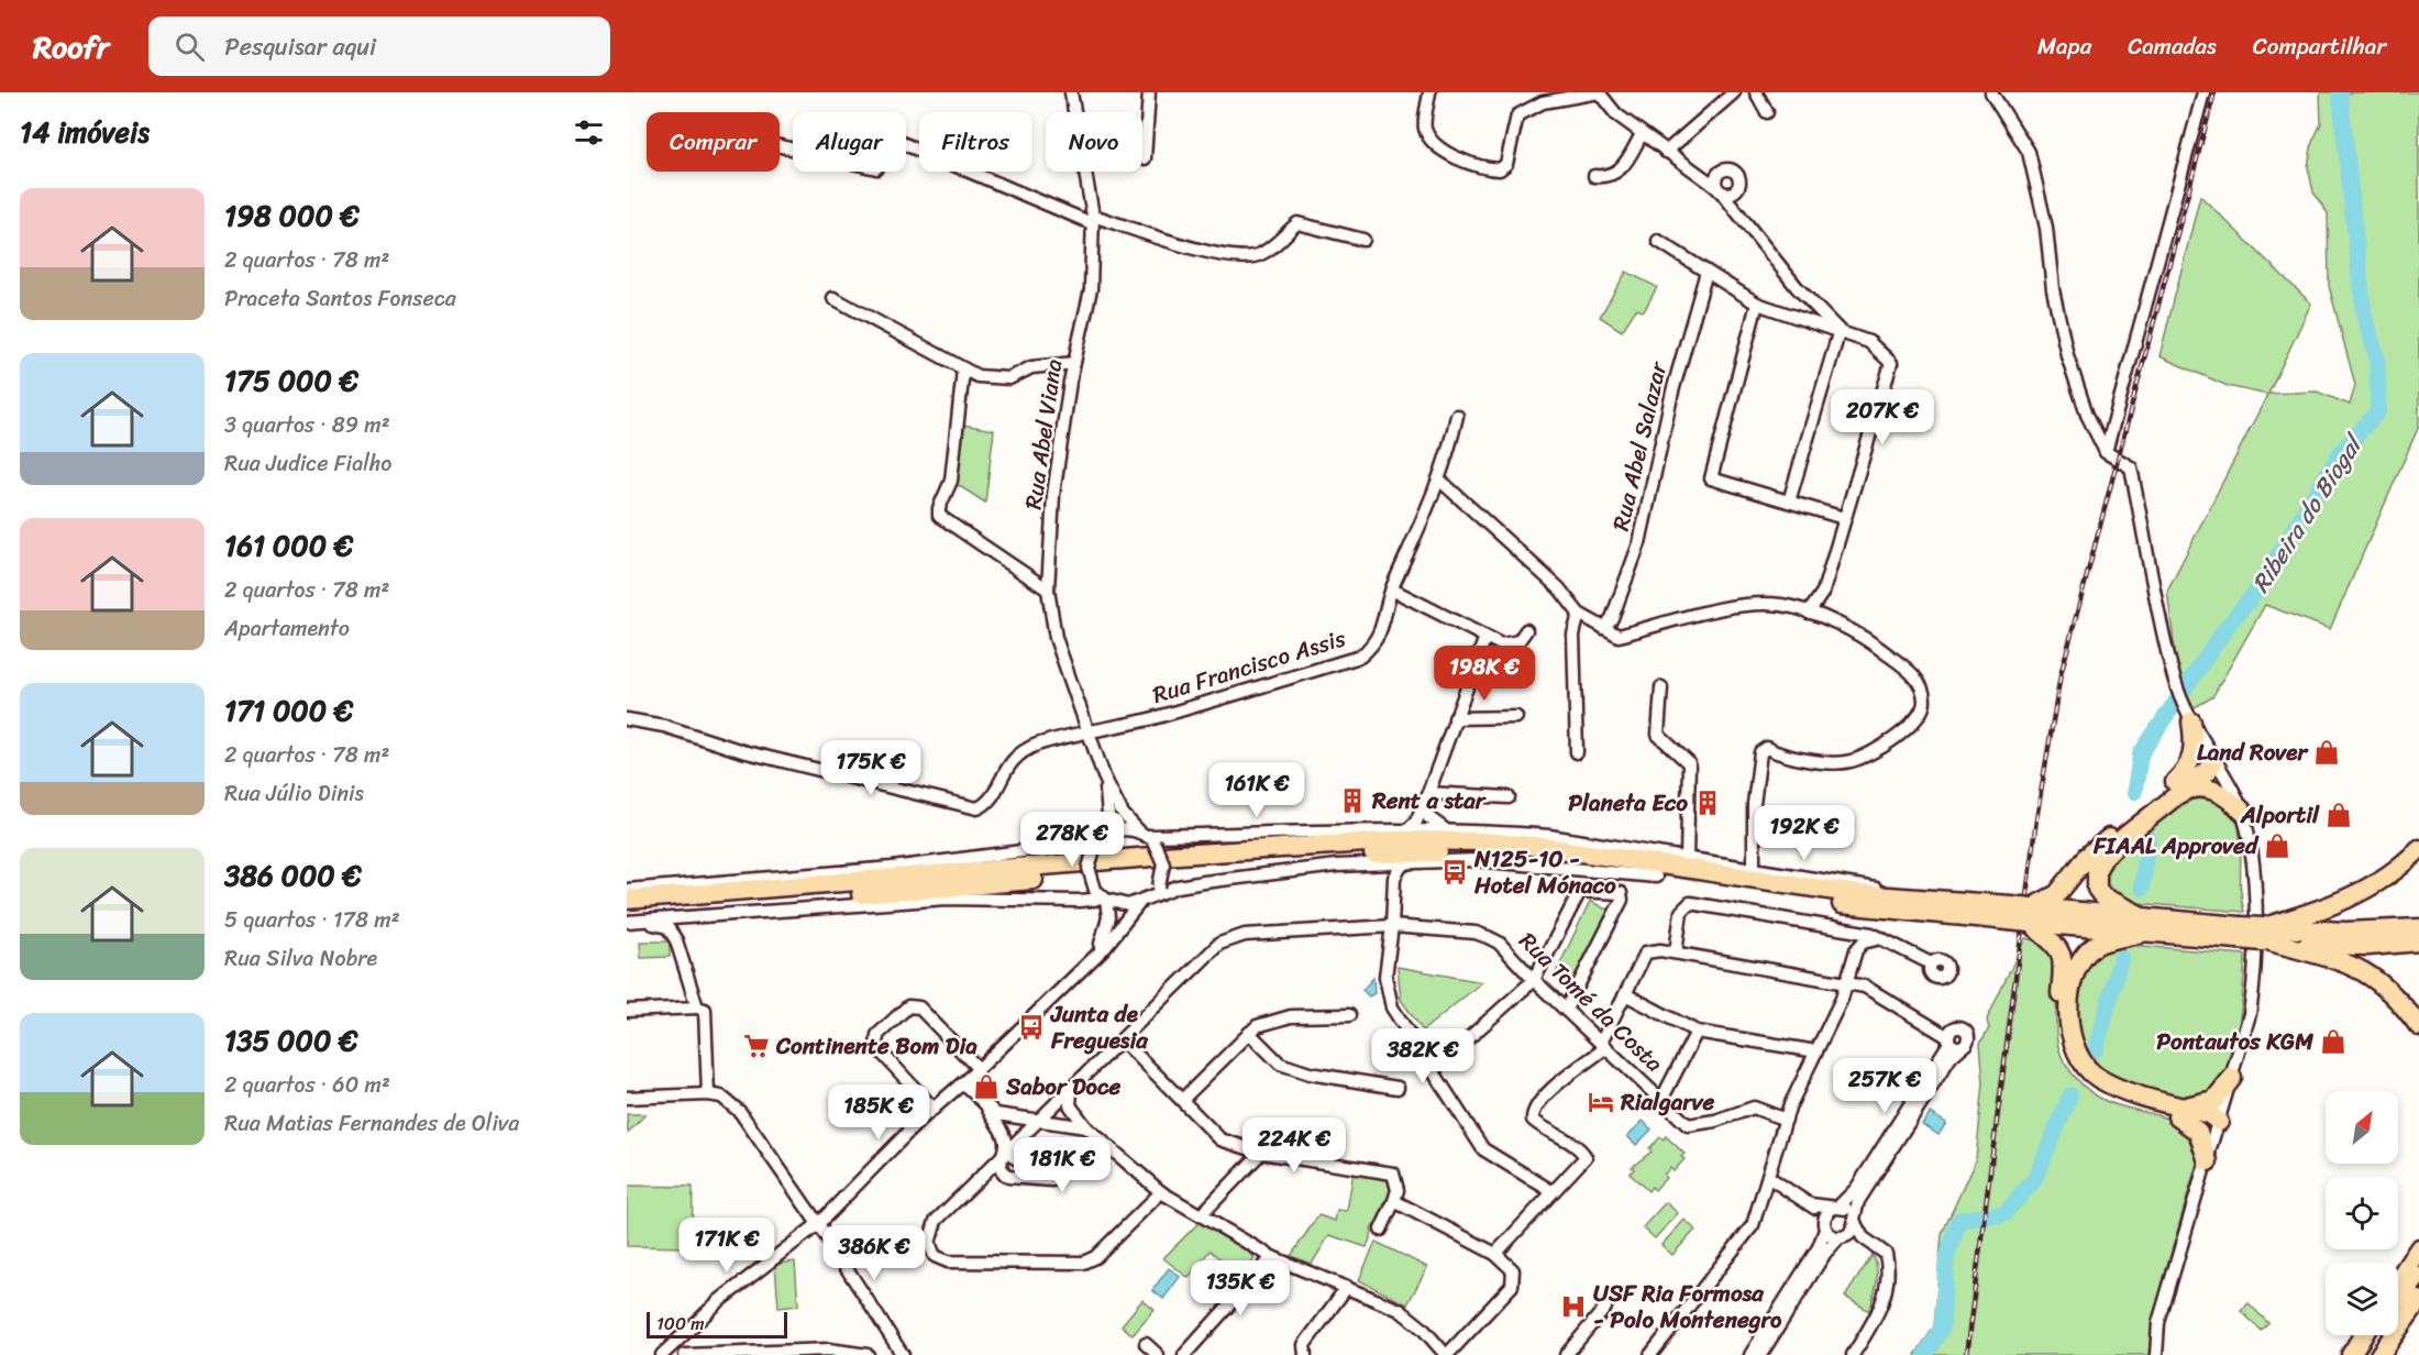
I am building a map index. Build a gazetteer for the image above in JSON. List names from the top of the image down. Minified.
{"streets":{"street":["Rua Abel Viana","Rua Abel Salazar","Rua Francisco Assis","Rua Tomé da Costa"]},"crossings":[["Rua Abel Viana","Rua Francisco Assis"]],"water":["Ribeira do Biogal"],"places":{"shop":["Land Rover","Alportil","FIAAL Approved","Pontautos KGM","Sabor Doce"],"building":["Rent a star","Planeta Eco"],"bus stop":["N125-10 - Hotel Mónaco","Junta de Freguesia"],"supermarket":["Continente Bom Dia"],"hotel":["Rialgarve"],"hospital":["USF Ria Formosa - Polo Montenegro"]},"scale_bar":"100 m","north":"top right","page":{"header":"Roofr","search":"Pesquisar aqui","nav":["Mapa","Camadas","Compartilhar"],"heading":"14 imóveis","chip":["Comprar","Alugar","Filtros","Novo"],"list":[{"name":"198 000 €","note":"2 quartos · 78 m² · Praceta Santos Fonseca"},{"name":"175 000 €","note":"3 quartos · 89 m² · Rua Judice Fialho"},{"name":"161 000 €","note":"2 quartos · 78 m² · Apartamento"},{"name":"171 000 €","note":"2 quartos · 78 m² · Rua Júlio Dinis"},{"name":"386 000 €","note":"5 quartos · 178 m² · Rua Silva Nobre"},{"name":"135 000 €","note":"2 quartos · 60 m² · Rua Matias Fernandes de Oliva"}],"price":["207K €","198K €","175K €","161K €","192K €","278K €","382K €","257K €","185K €","224K €","181K €","171K €","386K €","135K €"],"scale":"100 m"}}
